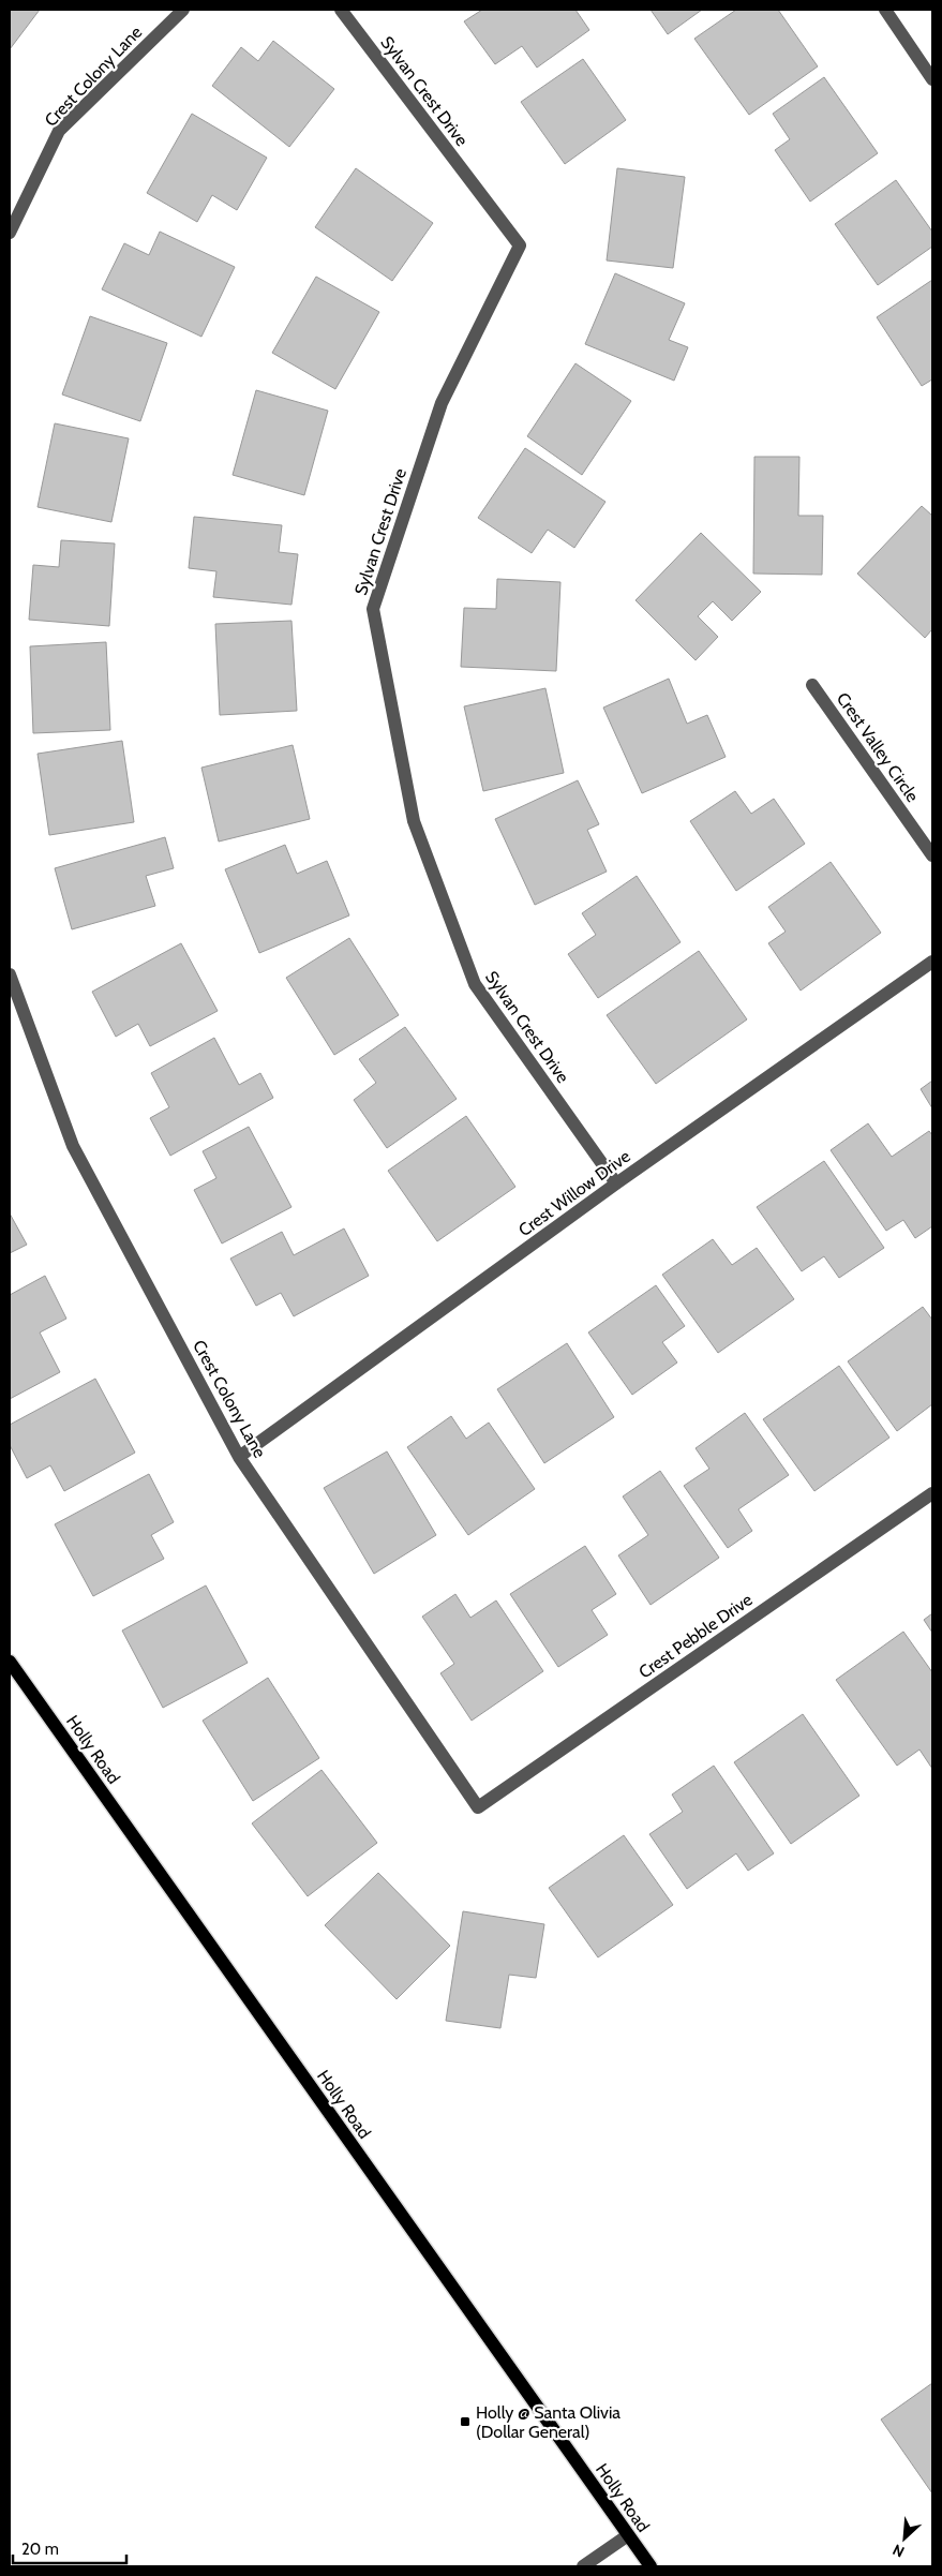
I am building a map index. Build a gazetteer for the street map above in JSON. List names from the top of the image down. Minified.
{"streets":{"main road":["Holly Road"],"street":["Crest Colony Lane","Sylvan Crest Drive","Crest Valley Circle","Crest Willow Drive","Crest Pebble Drive"]},"crossings":[["Crest Colony Lane","Crest Willow Drive"],["Crest Colony Lane","Crest Pebble Drive"],["Sylvan Crest Drive","Crest Willow Drive"]],"places":{"transit":["Holly @ Santa Olivia (Dollar General)"]},"scale_bar":"20 m","north":"bottom left"}
